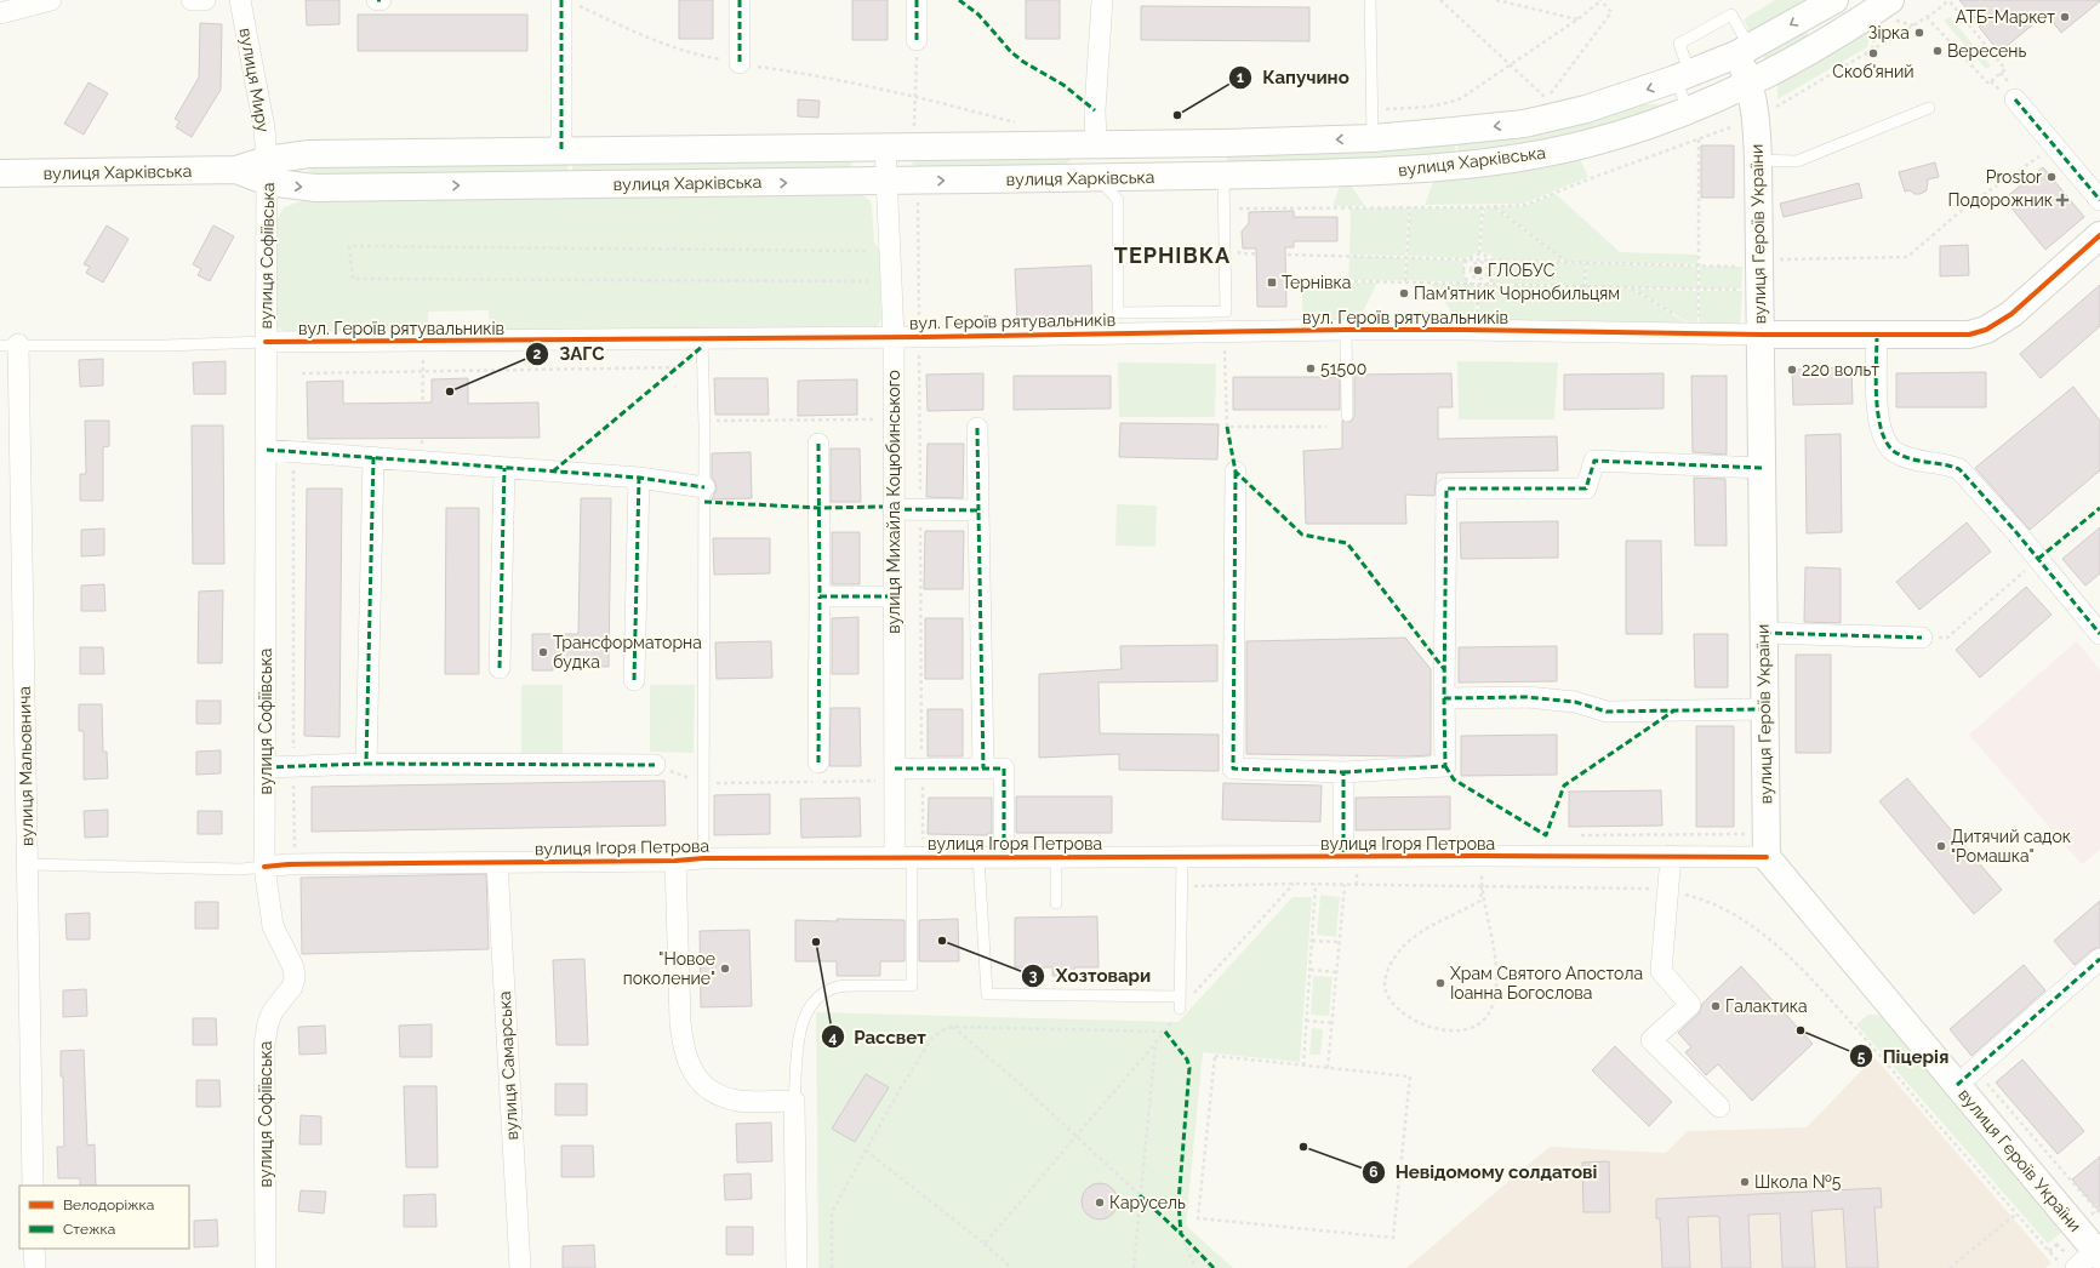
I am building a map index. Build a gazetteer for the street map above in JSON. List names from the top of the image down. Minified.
{"streets":{"street":["вулиця Миру","вулиця Харківська","вулиця Героїв України","вулиця Софіївська","вул. Героїв рятувальників","вулиця Михайла Коцюбинського","вулиця Мальовнича","вулиця Ігоря Петрова","вулиця Самарська"]},"crossings":[["вулиця Миру","вулиця Харківська"],["вулиця Миру","вулиця Софіївська"],["вулиця Харківська","вулиця Героїв України"],["вулиця Харківська","вулиця Софіївська"],["вулиця Харківська","вулиця Михайла Коцюбинського"],["вулиця Героїв України","вул. Героїв рятувальників"],["вулиця Героїв України","вулиця Ігоря Петрова"],["вулиця Софіївська","вул. Героїв рятувальників"],["вулиця Софіївська","вулиця Ігоря Петрова"],["вул. Героїв рятувальників","вулиця Михайла Коцюбинського"],["вулиця Михайла Коцюбинського","вулиця Ігоря Петрова"],["вулиця Ігоря Петрова","вулиця Самарська"]],"districts":["ТЕРНІВКА"],"places":{"other":["АТБ-Маркет","Зiрка","Вересень","Скоб'яний","Капучино","Prostor","ГЛОБУС","Пам'ятник Чорнобильцям","51500","220 вольт","ЗАГС","Трансформаторна будка","Дитячий садок \"Ромашка\"","Хозтовари","Рассвет","\"Новое поколение\"","Храм Святого Апостола Іоанна Богослова","Галактика","Піцерія","Невідомому солдатові","Школа №5","Карусель"],"health":["Подорожник"],"transit":["Тернівка"]},"legend":["Велодоріжка","Стежка"]}
